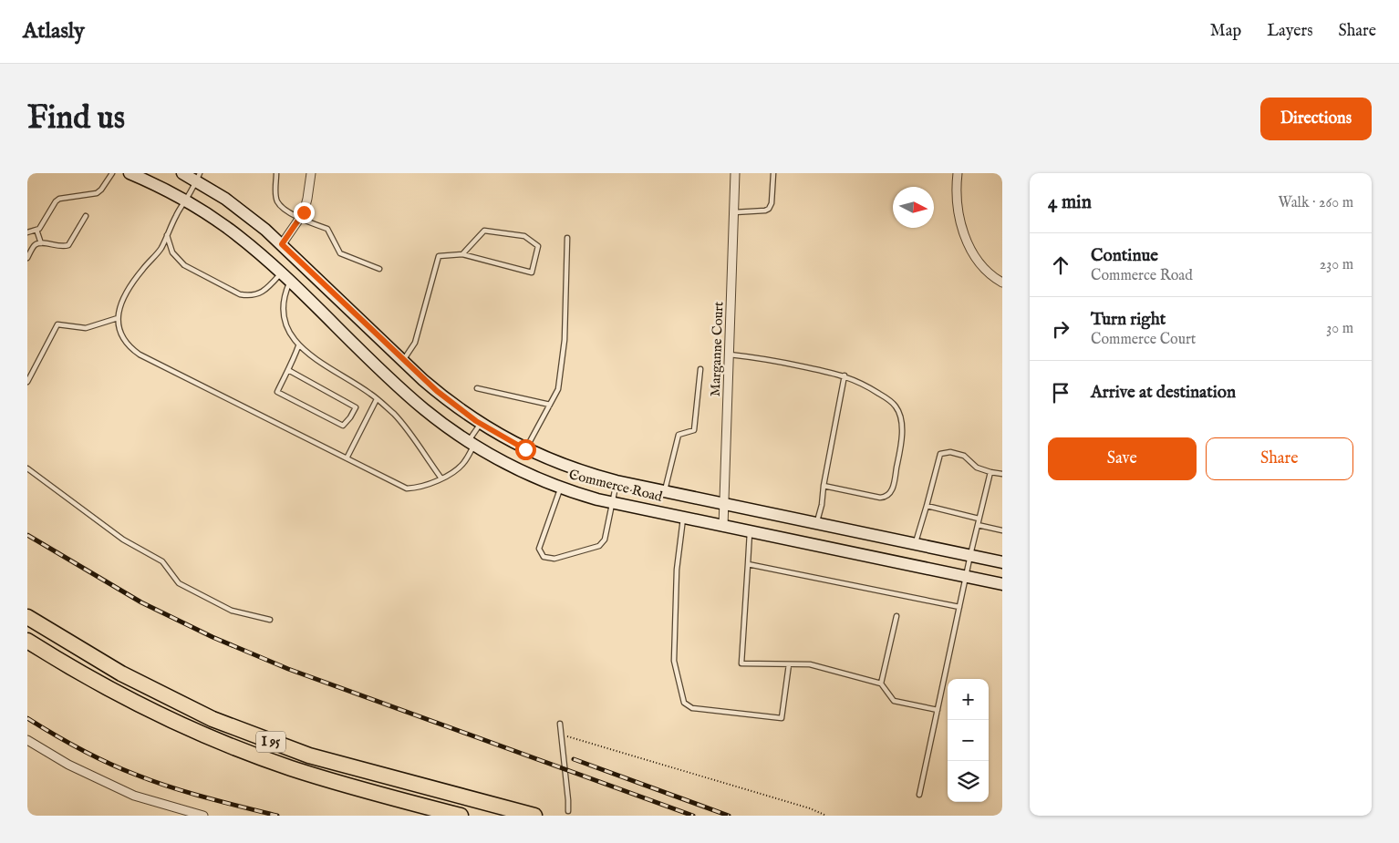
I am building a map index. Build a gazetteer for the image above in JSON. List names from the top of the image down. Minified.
{"streets":{"highway":["I 95"],"main road":["Commerce Road"],"street":["Marganne Court"]},"crossings":[["Marganne Court","Commerce Road"]],"north":"right","page":{"header":"Atlasly","nav":["Map","Layers","Share"],"buttons":["Directions",["Save","Share"]],"title":"Find us","heading":["4 min","Walk · 260 m"],"list":[["Continue","Commerce Road","230 m"],["Turn right","Commerce Court","30 m"],"Arrive at destination"],"map_buttons":["+","−"]}}
